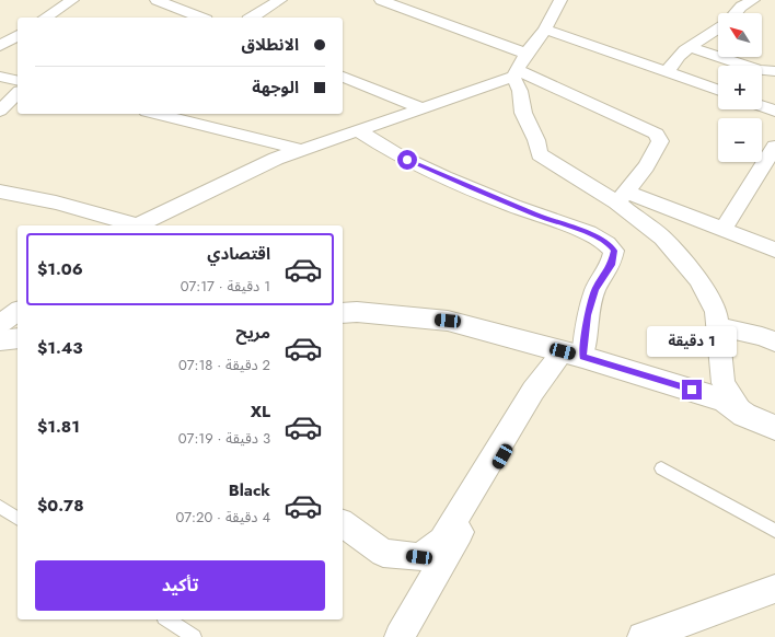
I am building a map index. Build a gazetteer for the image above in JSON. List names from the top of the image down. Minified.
{"north":"top left","page":{"map_buttons":["+","−"],"banner":["الانطلاق","الوجهة"],"list":[{"name":"اقتصادي","note":"1 دقيقة · 07:17","value":"$1.06"},{"name":"مريح","note":"2 دقيقة · 07:18","value":"$1.43"},{"name":"XL","note":"3 دقيقة · 07:19","value":"$1.81"},{"name":"Black","note":"4 دقيقة · 07:20","value":"$0.78"}],"bubble":"1 دقيقة","buttons":"تأكيد"}}
